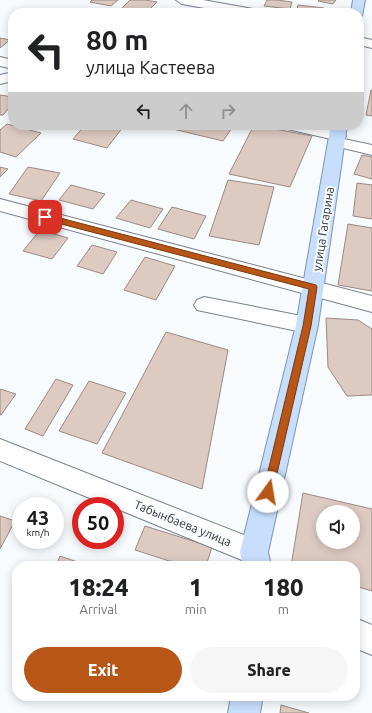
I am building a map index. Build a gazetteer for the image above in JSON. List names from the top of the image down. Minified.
{"streets":{"main road":["улица Гагарина"],"street":["Табынбаева улица"]},"crossings":[["улица Гагарина","Табынбаева улица"]],"page":{"turn":["80 m","улица Кастеева"],"speed":"43 km/h","limit":"50","eta":["18:24","Arrival","1","min","180","m"],"buttons":["Exit","Share"]}}
